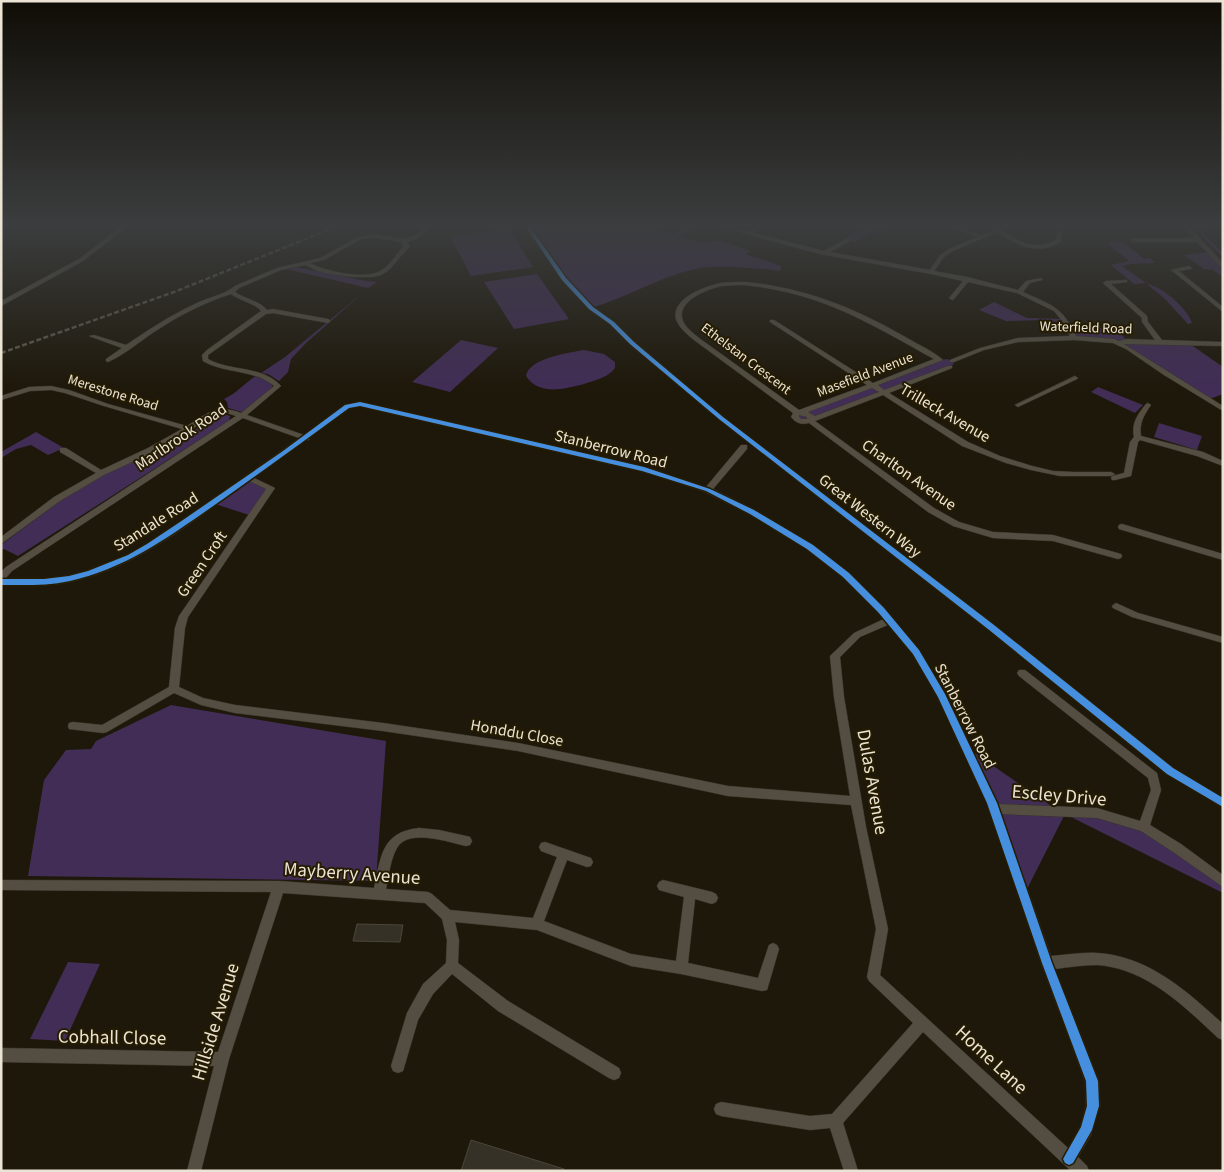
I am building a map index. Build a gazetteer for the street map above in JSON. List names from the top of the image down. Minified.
{"streets":{"street":["Waterfield Road","Ethelstan Crescent","Masefield Avenue","Merestone Road","Trilleck Avenue","Marlbrook Road","Stanberrow Road","Charlton Avenue","Standale Road","Green Croft","Honddu Close","Dulas Avenue","Escley Drive","Mayberry Avenue","Hillside Avenue","Cobhall Close","Home Lane"],"cycle path":["Great Western Way"]},"crossings":[["Waterfield Road","Masefield Avenue"],["Ethelstan Crescent","Masefield Avenue"],["Ethelstan Crescent","Charlton Avenue"],["Masefield Avenue","Trilleck Avenue"],["Masefield Avenue","Charlton Avenue"],["Merestone Road","Marlbrook Road"],["Stanberrow Road","Standale Road"],["Stanberrow Road","Dulas Avenue"],["Stanberrow Road","Escley Drive"],["Stanberrow Road","Home Lane"],["Standale Road","Green Croft"],["Green Croft","Honddu Close"],["Honddu Close","Dulas Avenue"],["Dulas Avenue","Home Lane"],["Mayberry Avenue","Hillside Avenue"],["Hillside Avenue","Cobhall Close"]]}
